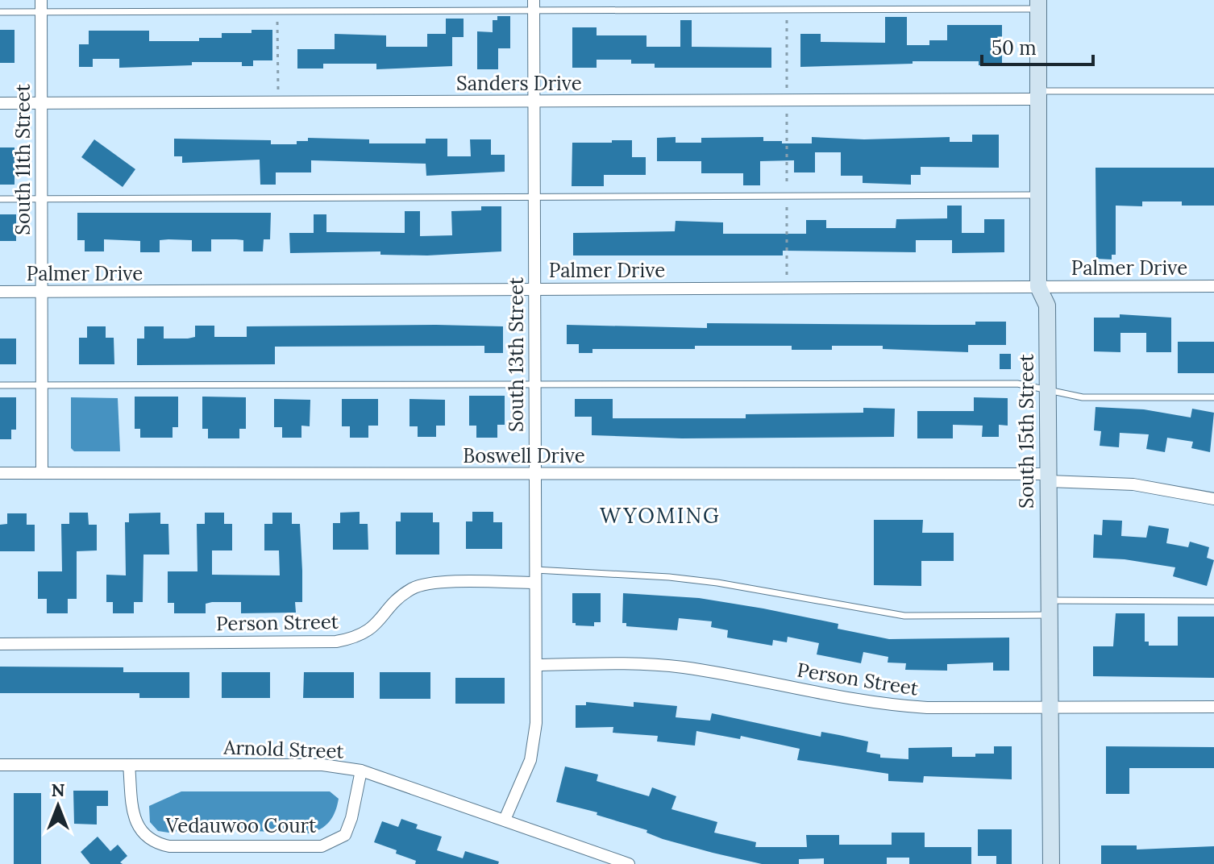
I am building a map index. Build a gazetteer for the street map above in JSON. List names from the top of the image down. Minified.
{"streets":{"main road":["South 15th Street"],"street":["Sanders Drive","South 11th Street","Palmer Drive","South 13th Street","Boswell Drive","Person Street","Arnold Street","Vedauwoo Court"]},"crossings":[["Sanders Drive","South 11th Street"],["Sanders Drive","South 13th Street"],["Sanders Drive","South 15th Street"],["South 11th Street","Palmer Drive"],["South 11th Street","Boswell Drive"],["Palmer Drive","South 13th Street"],["Palmer Drive","South 15th Street"],["South 13th Street","Boswell Drive"],["South 13th Street","Person Street"],["South 13th Street","Arnold Street"],["South 15th Street","Boswell Drive"],["South 15th Street","Person Street"],["Arnold Street","Vedauwoo Court"]],"districts":["WYOMING"],"scale_bar":"50 m","north":"top"}
